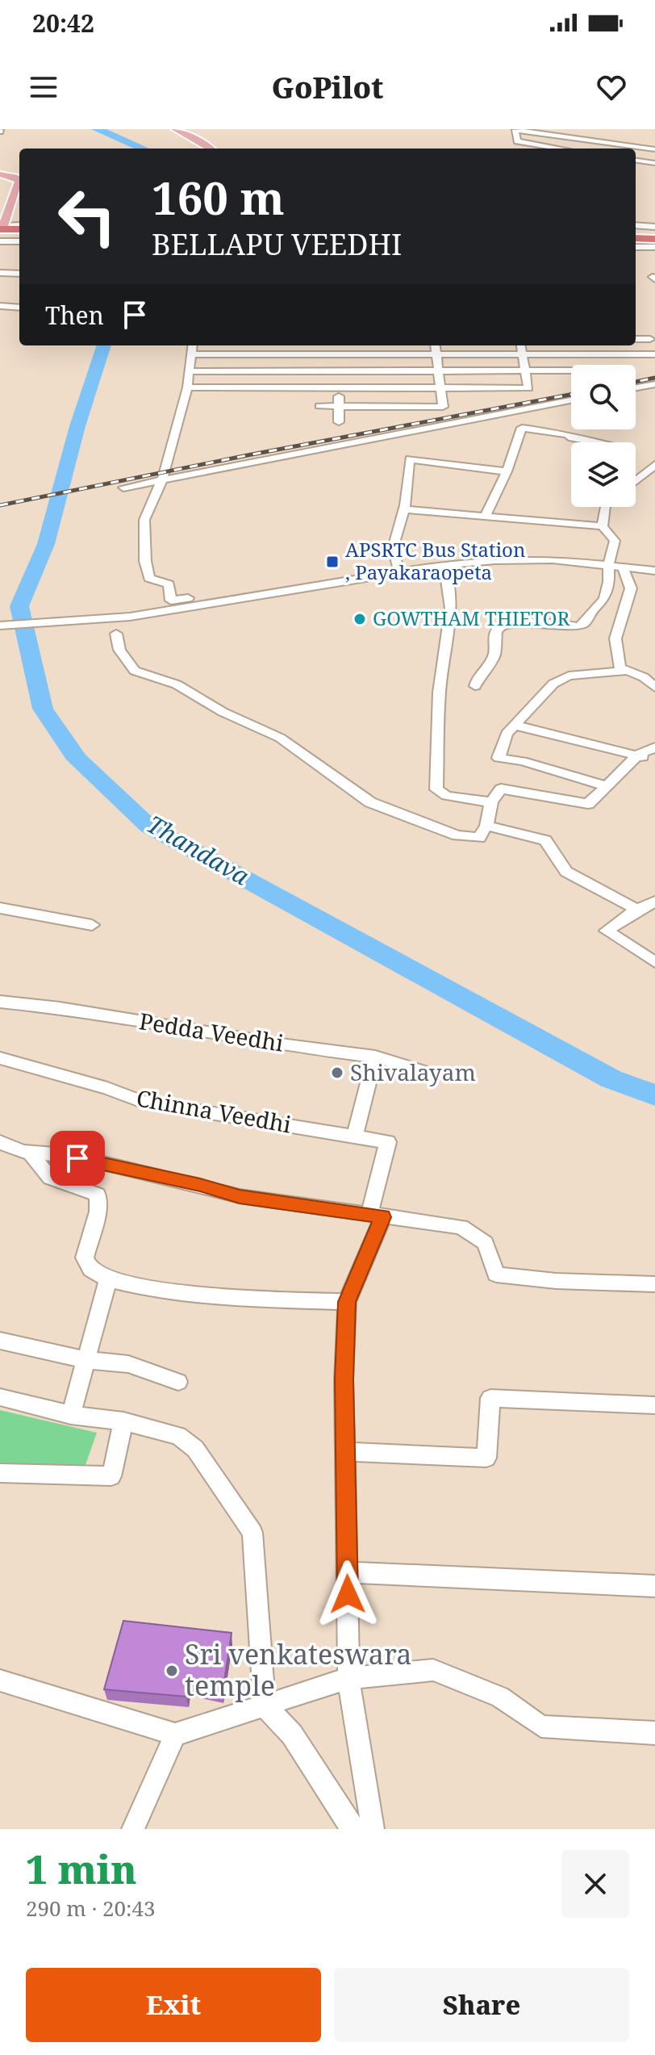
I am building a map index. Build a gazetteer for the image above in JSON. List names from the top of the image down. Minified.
{"streets":{"street":["Pedda Veedhi","Chinna Veedhi"]},"water":["Thandava"],"places":{"transit":["APSRTC Bus Station , Payakaraopeta"],"other":["GOWTHAM THIETOR","Shivalayam","Sri venkateswara temple"]},"page":{"status":"20:42","header":"GoPilot","turn":["160 m","BELLAPU VEEDHI"],"then":"Then","heading":["1 min","290 m · 20:43"],"buttons":["Exit","Share"]}}
